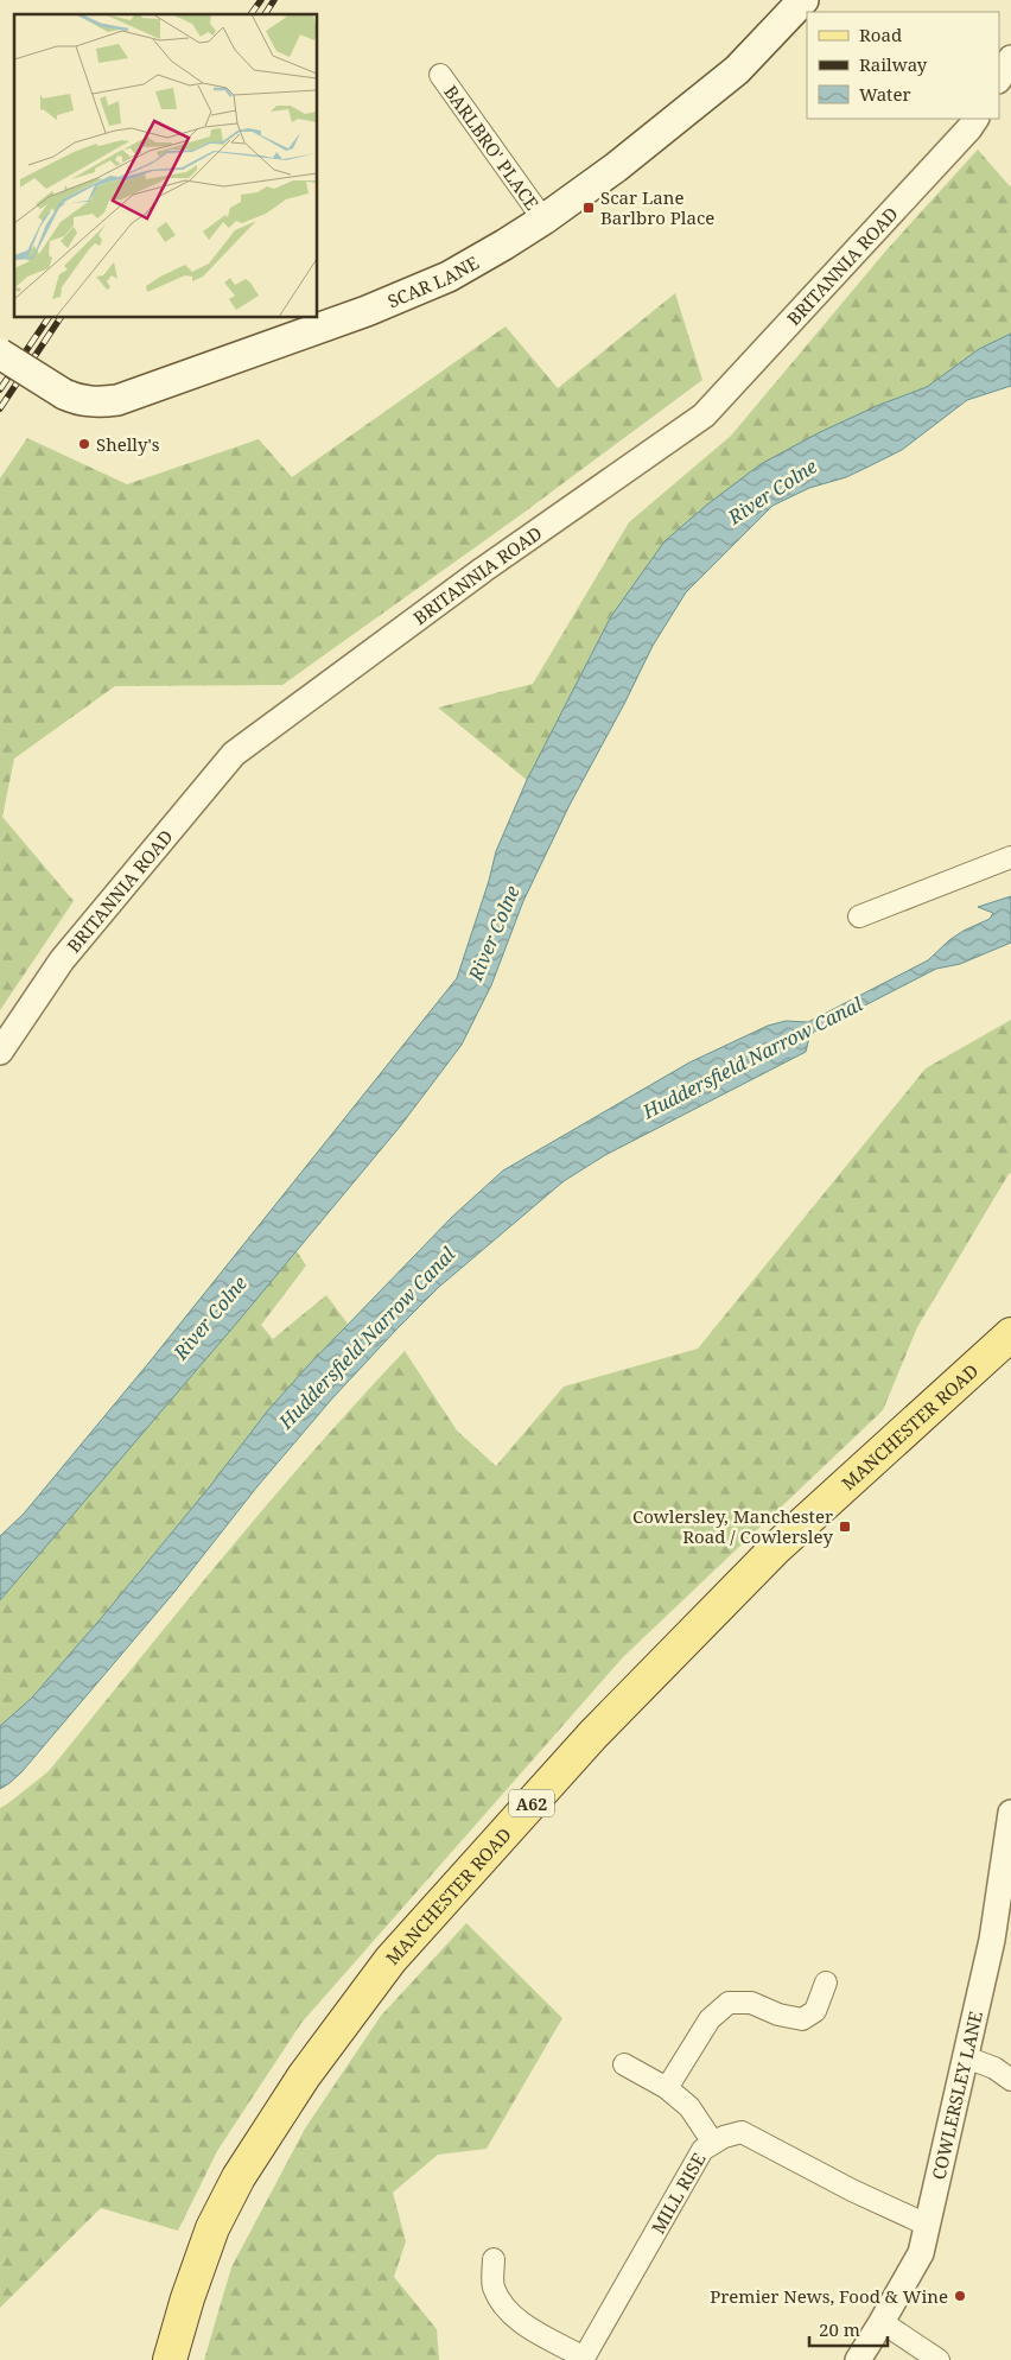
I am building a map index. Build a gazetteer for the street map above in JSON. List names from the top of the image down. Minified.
{"streets":{"main road":["SCAR LANE","MANCHESTER ROAD","A62"],"street":["BARLBRO' PLACE","BRITANNIA ROAD","COWLERSLEY LANE","MILL RISE"]},"crossings":[["BARLBRO' PLACE","SCAR LANE"],["COWLERSLEY LANE","MILL RISE"]],"water":["River Colne","Huddersfield Narrow Canal"],"places":{"transit":["Scar Lane Barlbro Place","Cowlersley, Manchester Road / Cowlersley"],"other":["Shelly's","Premier News, Food & Wine"]},"legend":["Road","Railway","Water"],"scale_bar":"20 m"}
